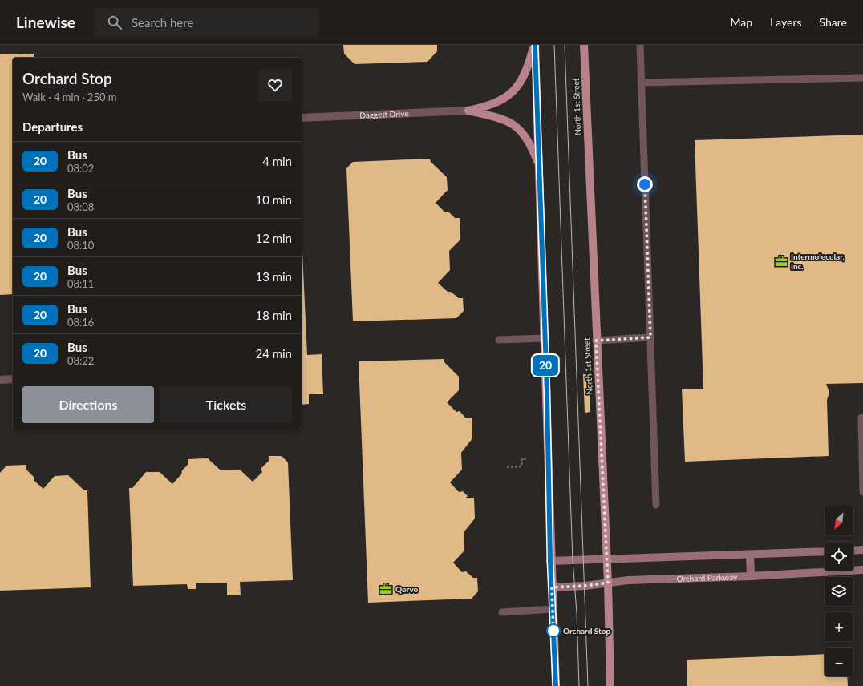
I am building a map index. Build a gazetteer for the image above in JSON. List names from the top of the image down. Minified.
{"streets":{"main road":["North 1st Street","Orchard Parkway"],"street":["Daggett Drive"]},"crossings":[["North 1st Street","Orchard Parkway"]],"places":{"office":["Intermolecular, Inc.","Qorvo"],"other":["Orchard Stop"]},"lines":["bus line 20"],"north":"bottom left","page":{"header":"Linewise","search":"Search here","nav":["Map","Layers","Share"],"on_map":"20","heading":[["Orchard Stop","Walk · 4 min · 250 m"],"Departures"],"list":[{"mark":"20","name":"Bus","note":"08:02","value":"4 min"},{"mark":"20","name":"Bus","note":"08:08","value":"10 min"},{"mark":"20","name":"Bus","note":"08:10","value":"12 min"},{"mark":"20","name":"Bus","note":"08:11","value":"13 min"},{"mark":"20","name":"Bus","note":"08:16","value":"18 min"},{"mark":"20","name":"Bus","note":"08:22","value":"24 min"}],"buttons":["Directions","Tickets"],"map_buttons":["+","−"]}}
